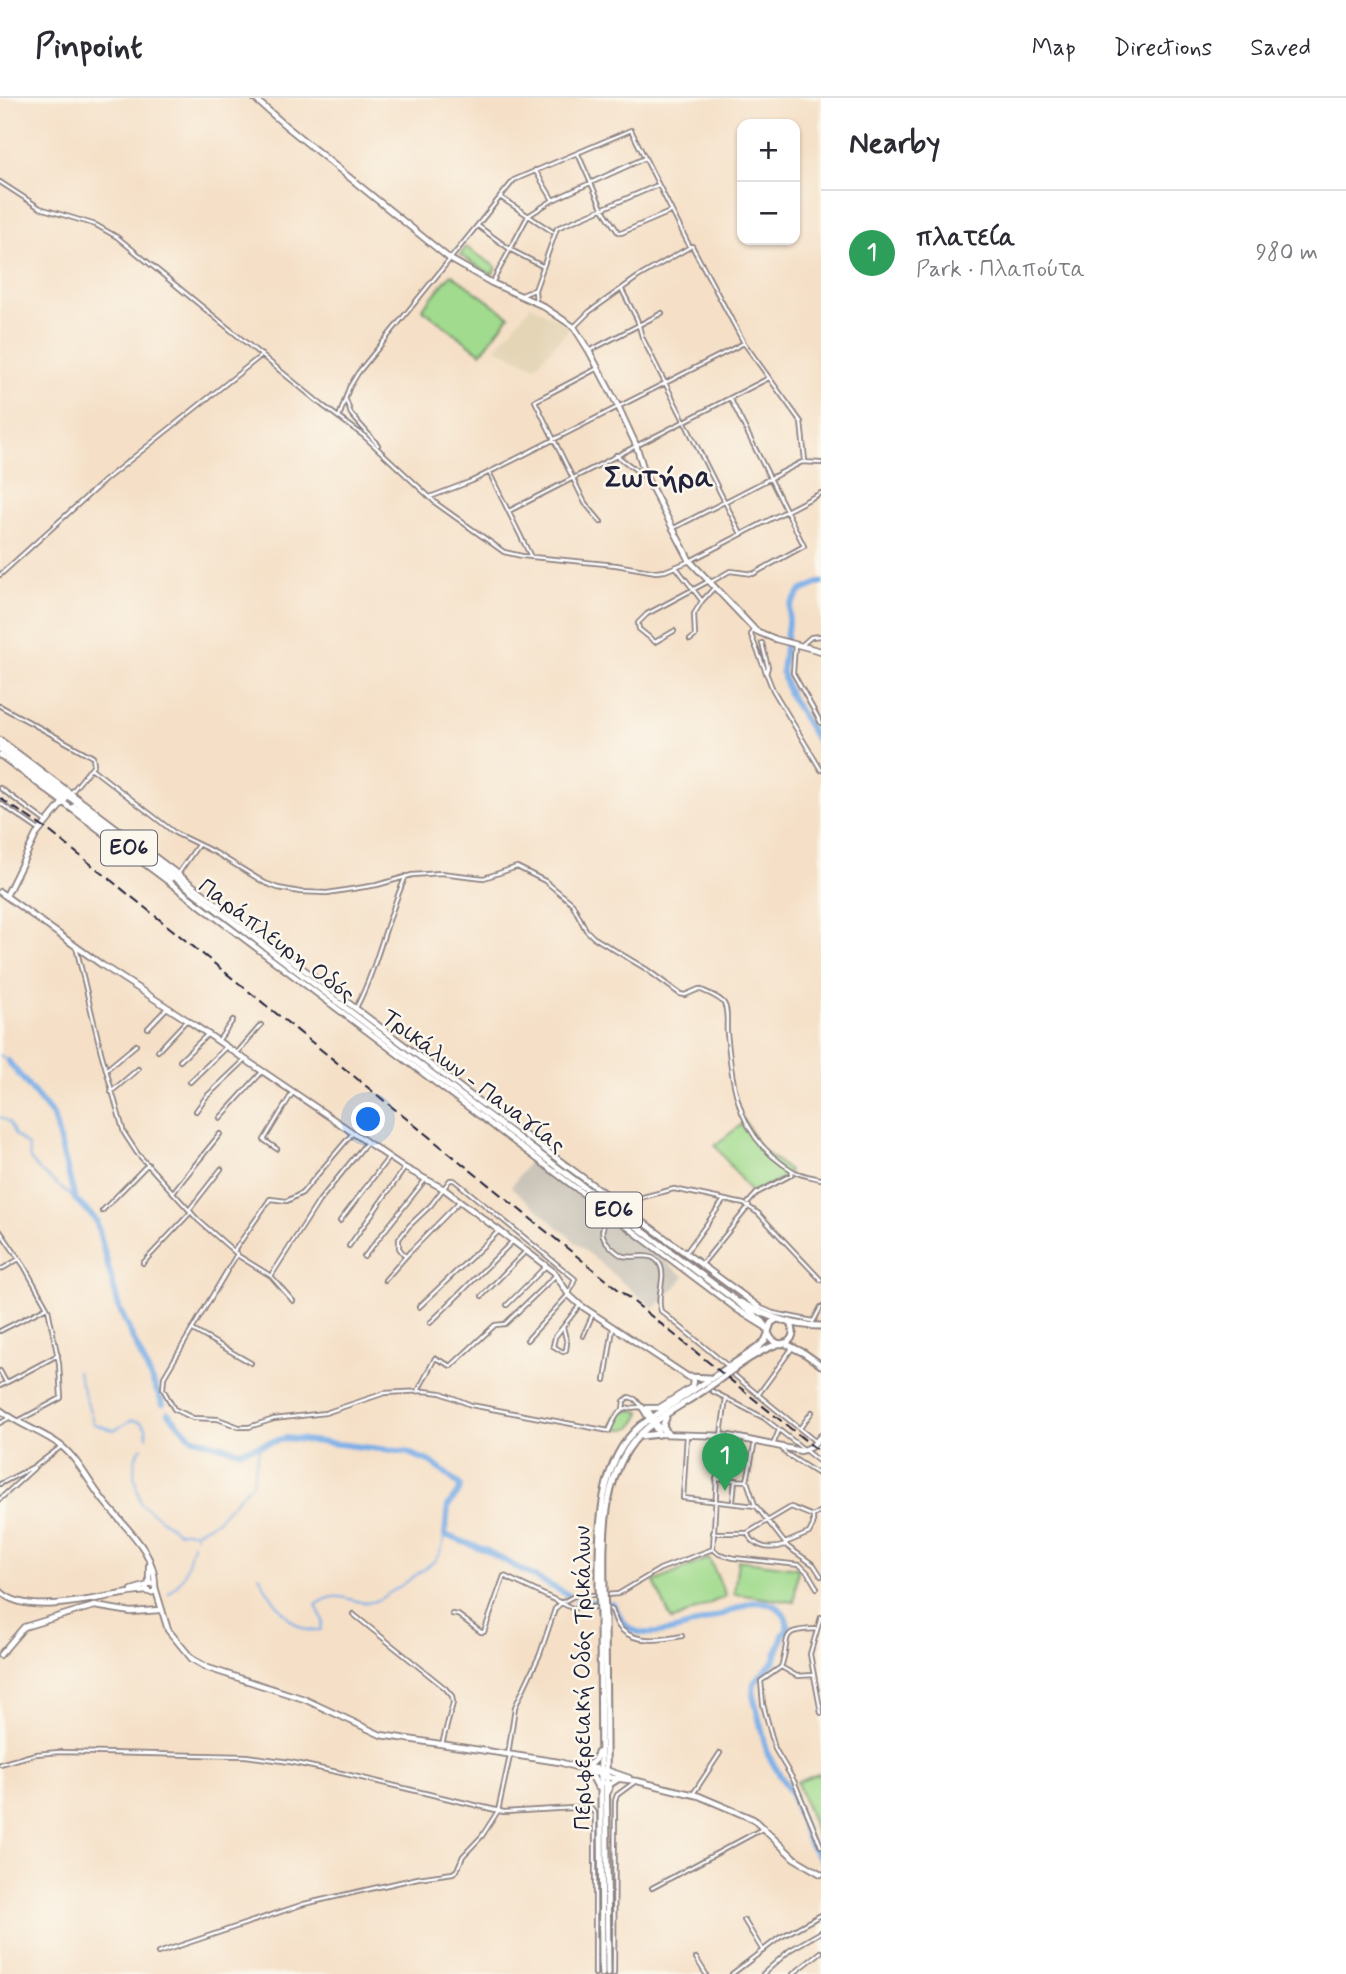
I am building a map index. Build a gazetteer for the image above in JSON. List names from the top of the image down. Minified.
{"streets":{"main road":["ΕΟ6","Τρικάλων - Παναγίας","Περιφερειακή Οδός Τρικάλων"],"street":["Παράπλευρη Οδός"]},"crossings":[["ΕΟ6","Παράπλευρη Οδός"],["ΕΟ6","Τρικάλων - Παναγίας"],["ΕΟ6","Περιφερειακή Οδός Τρικάλων"],["Παράπλευρη Οδός","Τρικάλων - Παναγίας"],["Παράπλευρη Οδός","Περιφερειακή Οδός Τρικάλων"],["Τρικάλων - Παναγίας","Περιφερειακή Οδός Τρικάλων"]],"districts":["Σωτήρα"],"page":{"header":"Pinpoint","nav":["Map","Directions","Saved"],"heading":"Nearby","map_buttons":["+","−"],"list":[{"mark":"1","name":"πλατεία","note":"Park · Πλαπούτα","value":"980 m"}],"pins":"1"}}
